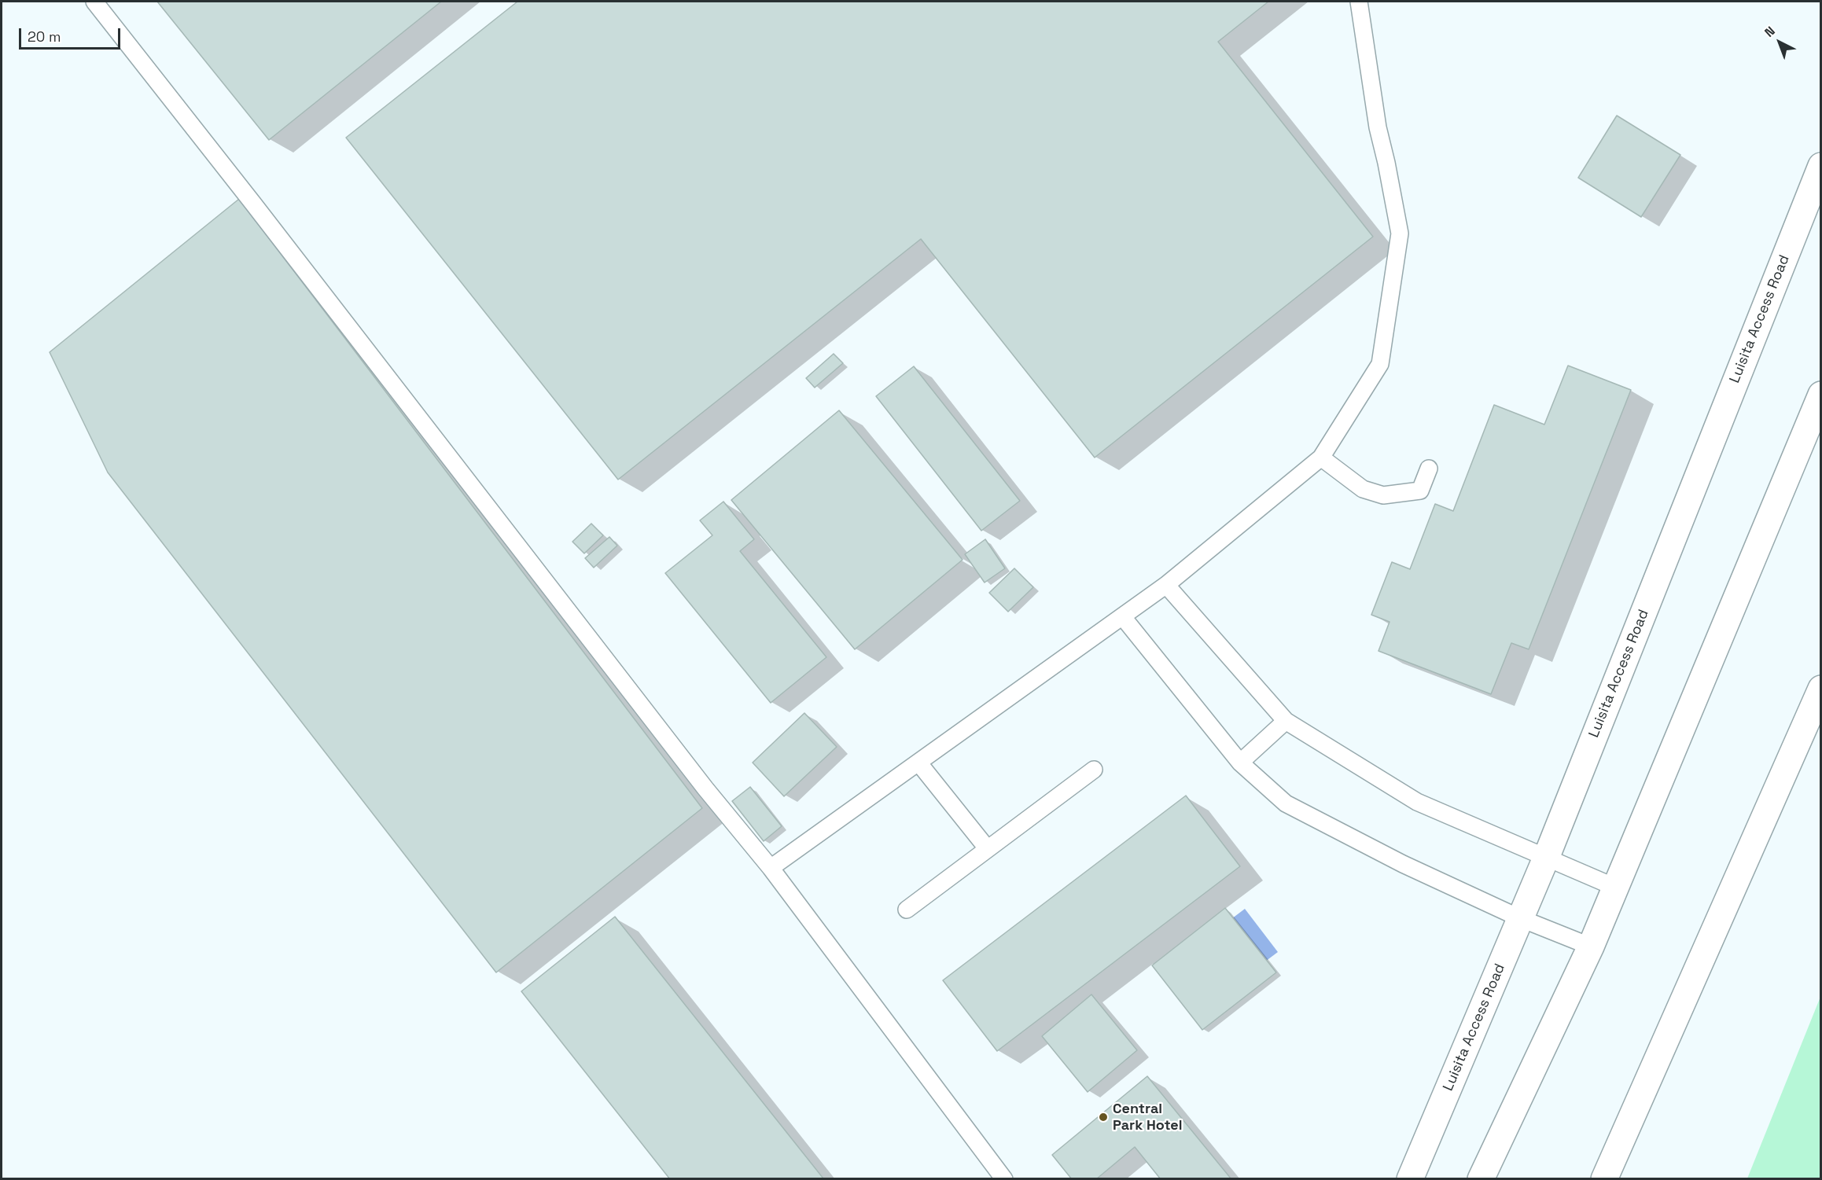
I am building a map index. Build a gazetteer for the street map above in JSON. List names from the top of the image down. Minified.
{"streets":{"main road":["Luisita Access Road"]},"places":["Central Park Hotel"],"scale_bar":"20 m","north":"top left"}
